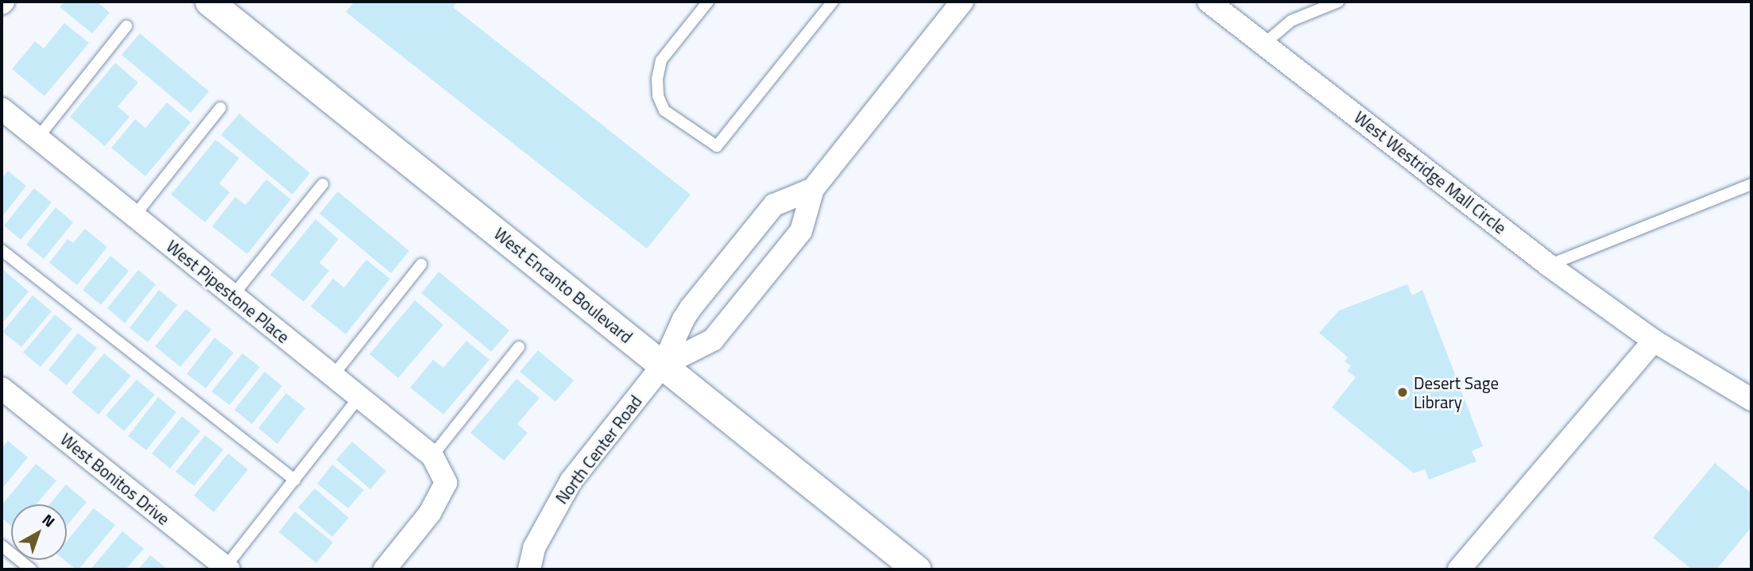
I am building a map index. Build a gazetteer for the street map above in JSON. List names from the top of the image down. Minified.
{"streets":{"street":["West Westridge Mall Circle","West Encanto Boulevard","West Pipestone Place","North Center Road","West Bonitos Drive"]},"crossings":[["West Encanto Boulevard","North Center Road"]],"places":["Desert Sage Library"],"north":"top right"}
